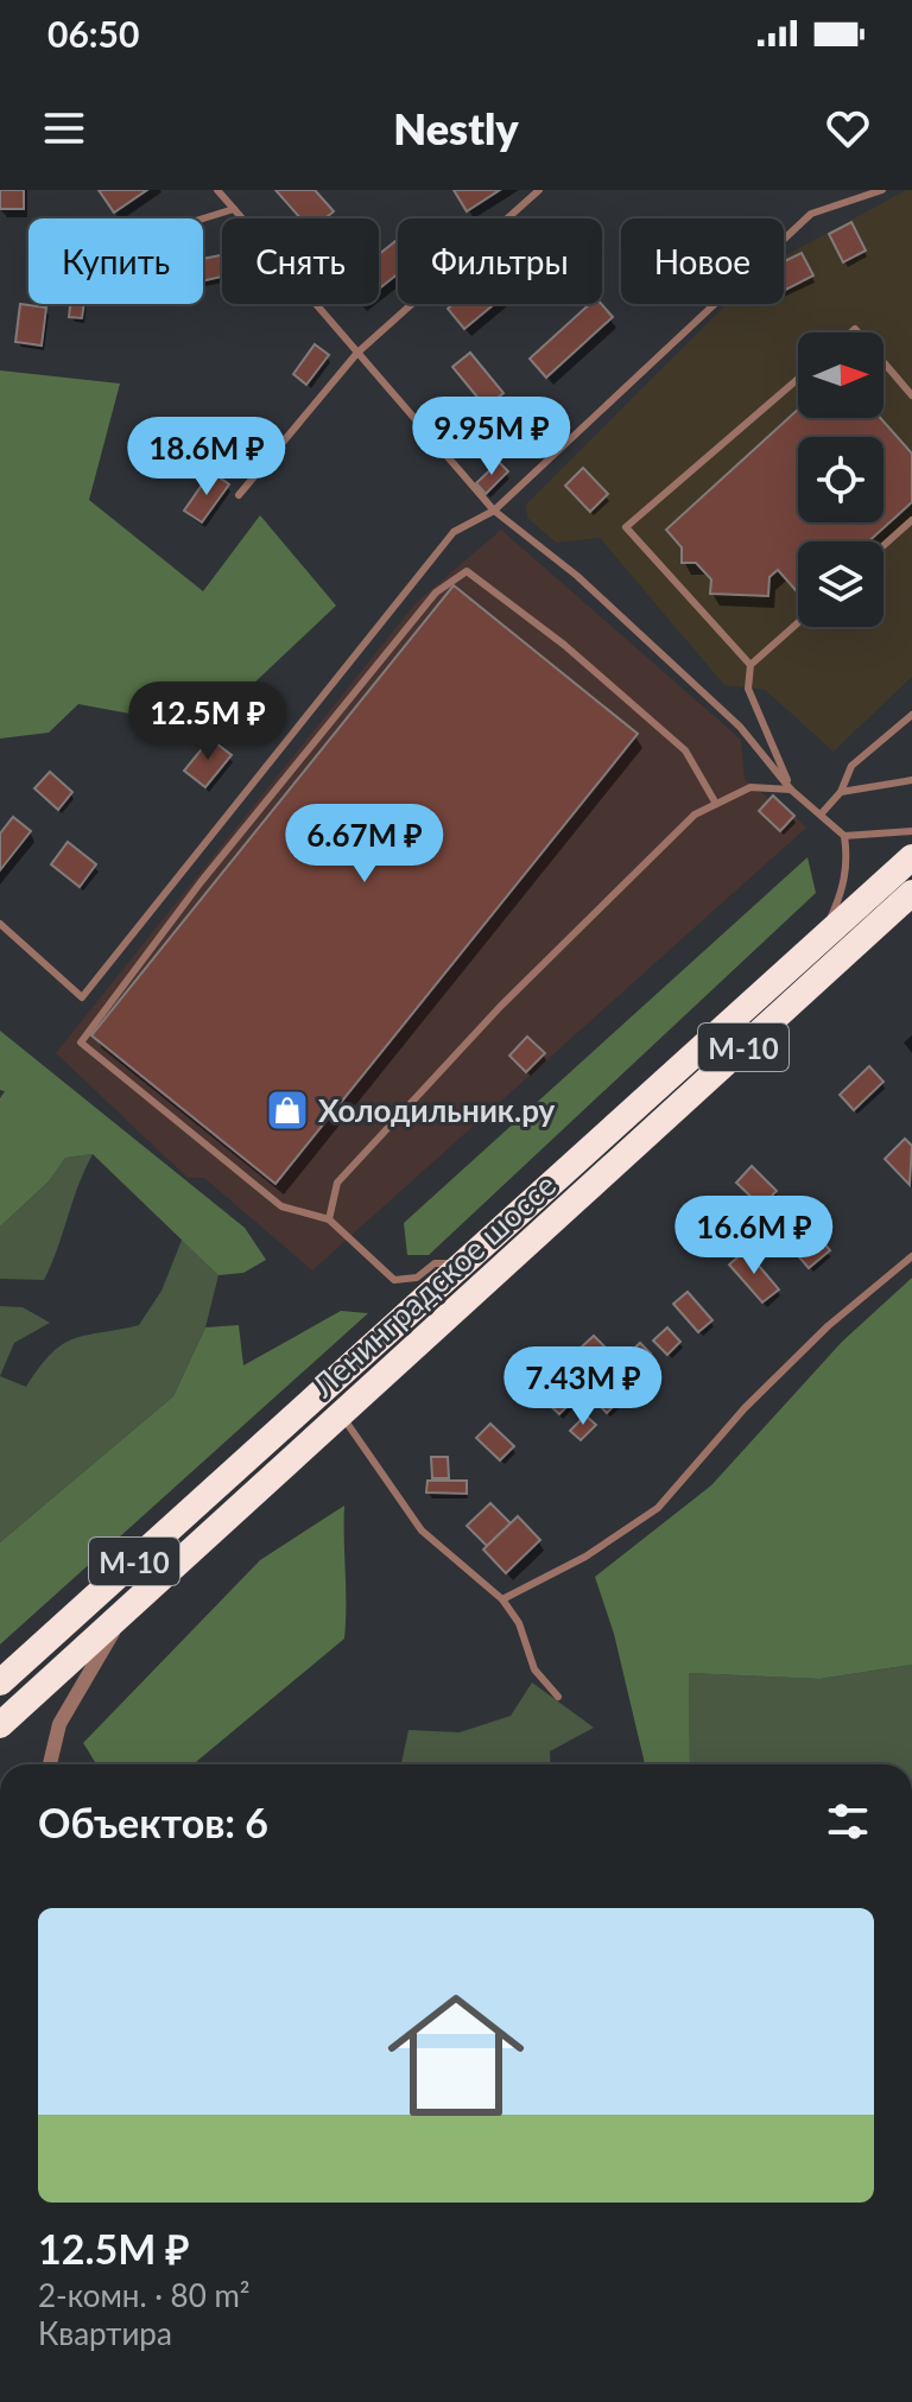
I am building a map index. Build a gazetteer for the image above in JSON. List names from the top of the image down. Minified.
{"streets":{"highway":["М-10","Ленинградское шоссе"]},"places":{"shop":["Холодильник.ру"]},"north":"right","page":{"status":"06:50","header":"Nestly","chip":["Купить","Снять","Фильтры","Новое"],"price":["9.95M ₽","18.6M ₽","12.5M ₽","6.67M ₽","16.6M ₽","7.43M ₽"],"heading":"Объектов: 6","list":[{"name":"12.5M ₽","note":"2-комн. · 80 m² · Квартира"}]}}
